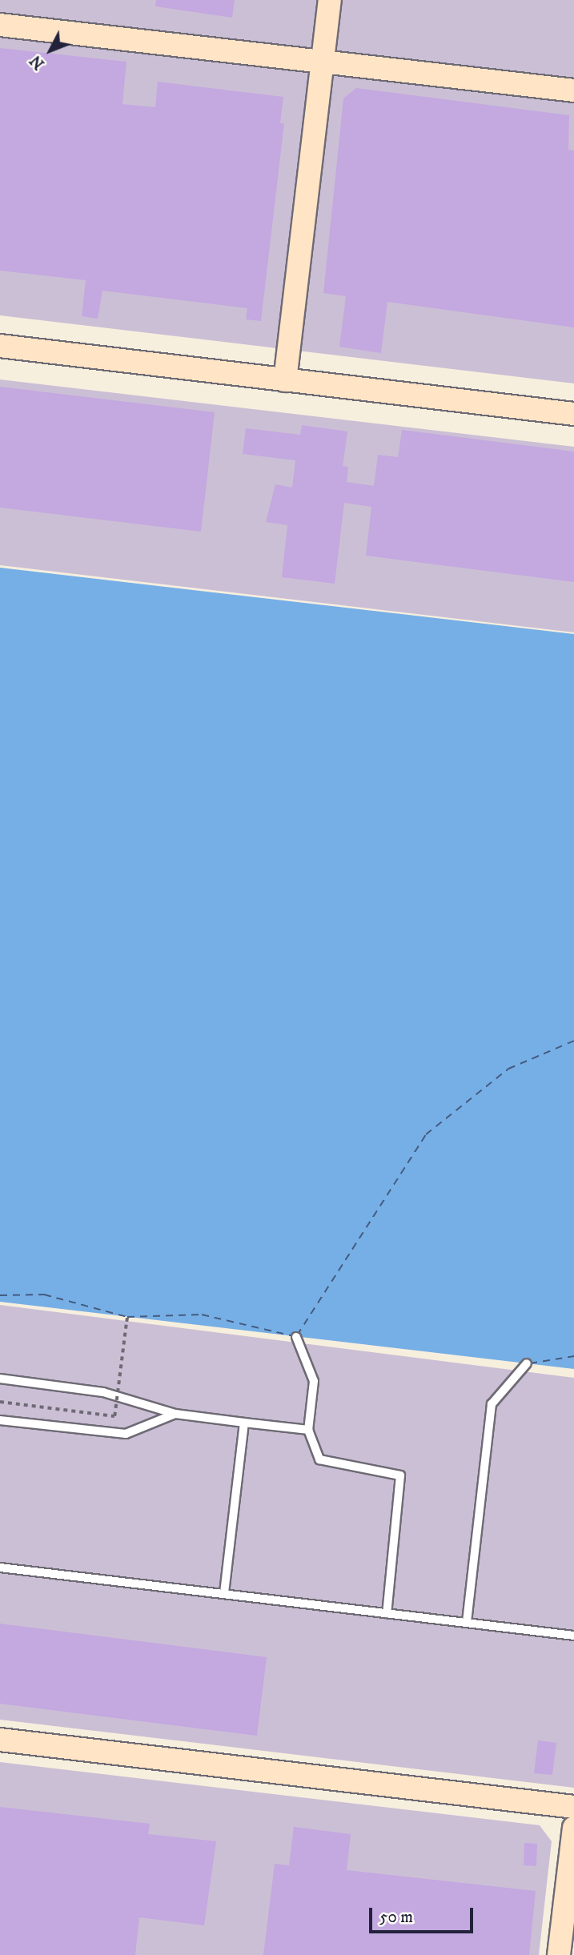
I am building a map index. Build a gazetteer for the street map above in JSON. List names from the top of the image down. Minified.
{"scale_bar":"50 m","north":"bottom left"}
